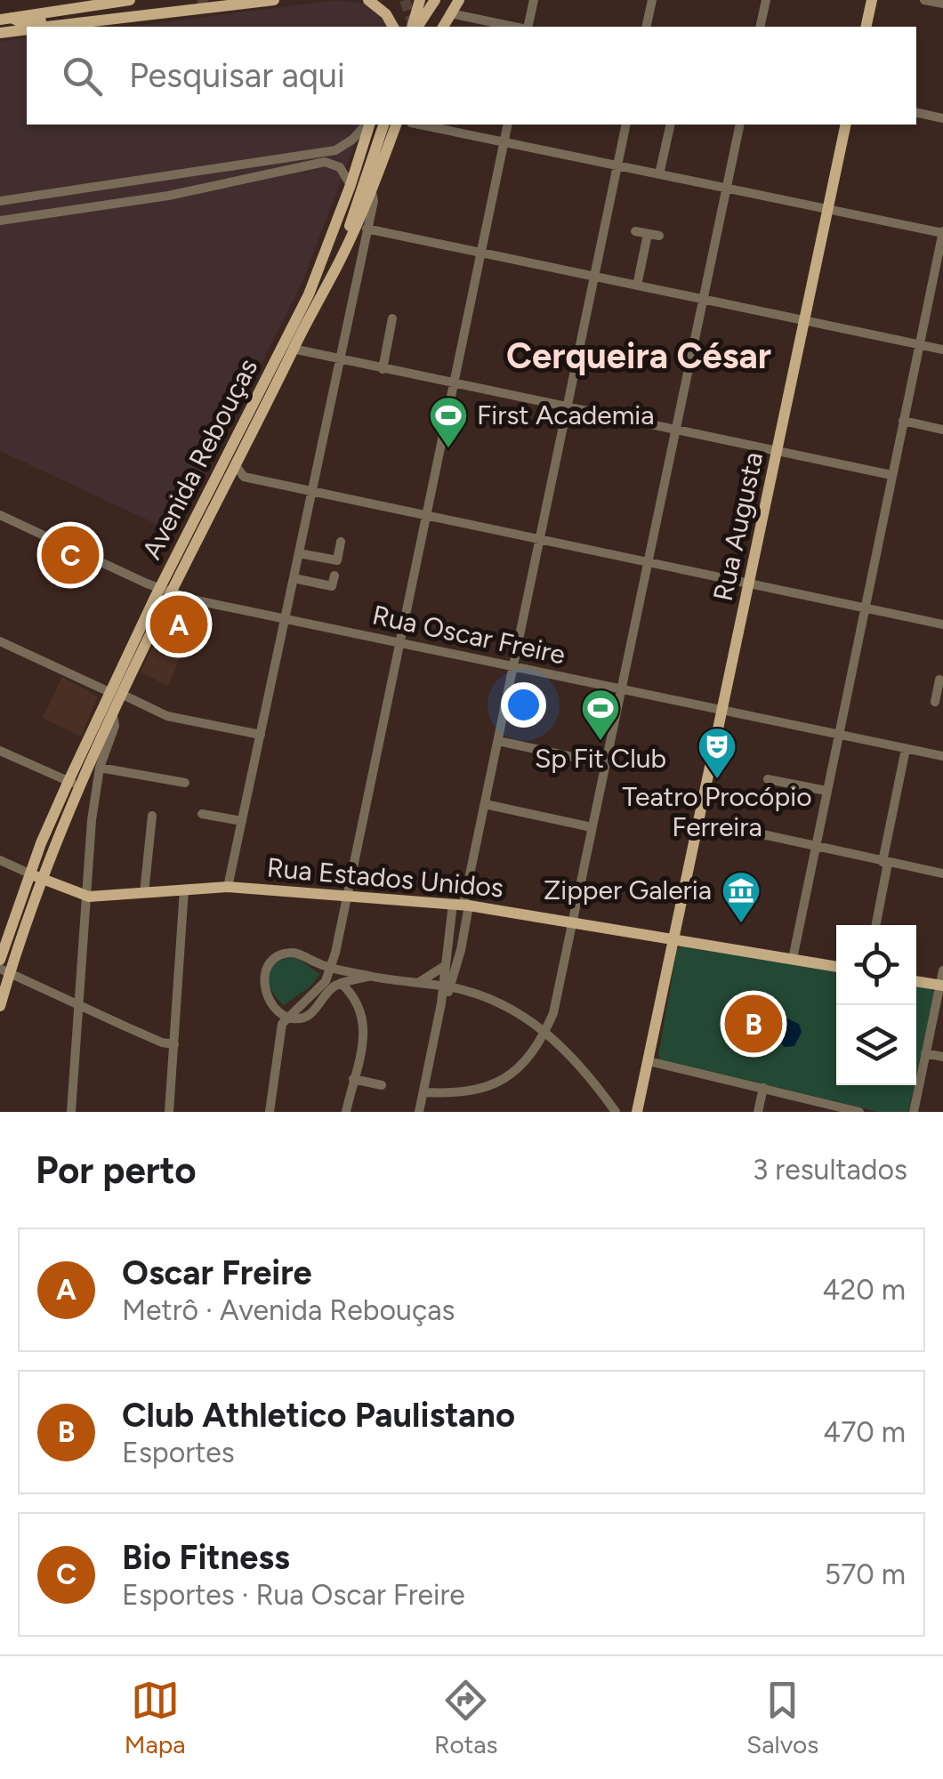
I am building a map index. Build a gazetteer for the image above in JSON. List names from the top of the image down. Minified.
{"streets":{"main road":["Avenida Rebouças","Rua Augusta","Rua Estados Unidos"],"street":["Rua Oscar Freire"]},"crossings":[["Avenida Rebouças","Rua Oscar Freire"],["Avenida Rebouças","Rua Estados Unidos"],["Rua Augusta","Rua Oscar Freire"],["Rua Augusta","Rua Estados Unidos"]],"districts":["Cerqueira César"],"places":{"sports":["First Academia","Sp Fit Club"],"theatre":["Teatro Procópio Ferreira"],"museum":["Zipper Galeria"]},"page":{"search":"Pesquisar aqui","pins":["C","A","B"],"heading":["Por perto","3 resultados"],"list":[{"mark":"A","name":"Oscar Freire","note":"Metrô · Avenida Rebouças","value":"420 m"},{"mark":"B","name":"Club Athletico Paulistano","note":"Esportes","value":"470 m"},{"mark":"C","name":"Bio Fitness","note":"Esportes · Rua Oscar Freire","value":"570 m"}],"nav":["Mapa","Rotas","Salvos"]}}
